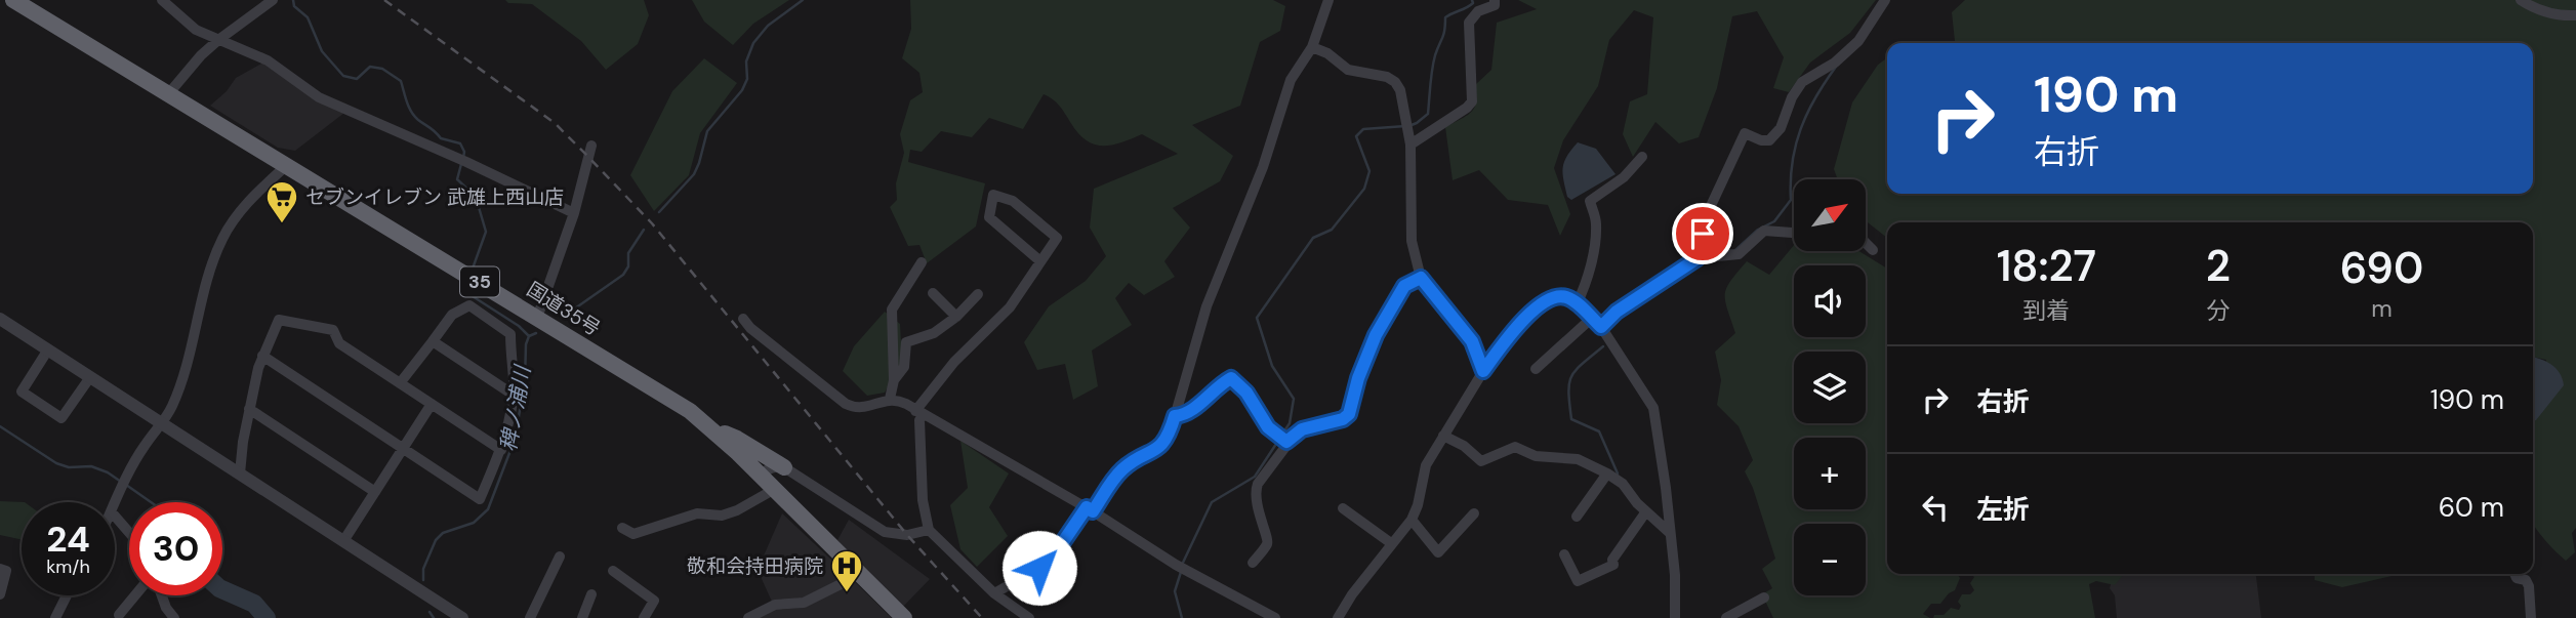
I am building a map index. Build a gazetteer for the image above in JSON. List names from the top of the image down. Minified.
{"streets":{"highway":["35","国道35号"]},"water":["稗ノ浦川"],"places":{"supermarket":["セブンイレブン 武雄上西山店"],"hospital":["敬和会持田病院"]},"north":"top right","page":{"turn":["190 m","右折"],"map_buttons":["+","−"],"eta":["18:27","到着","2","分","690","m"],"list":[{"name":"右折","value":"190 m"},{"name":"左折","value":"60 m"}],"speed":"24 km/h","limit":"30"}}
